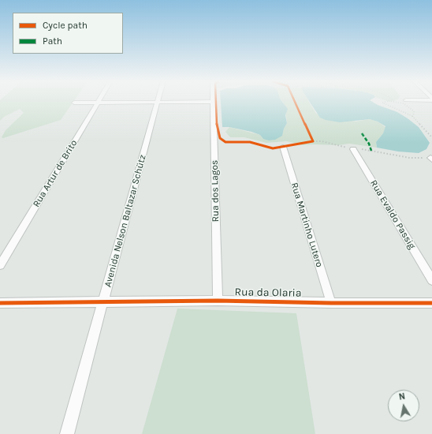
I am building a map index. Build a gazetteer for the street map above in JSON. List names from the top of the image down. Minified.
{"streets":{"street":["Rua Artur de Brito","Rua dos Lagos","Rua Evaldo Passig","Avenida Nelson Baltazar Schütz","Rua Martinho Lutero","Rua da Olaria"]},"crossings":[["Rua dos Lagos","Rua da Olaria"],["Avenida Nelson Baltazar Schütz","Rua da Olaria"],["Rua Martinho Lutero","Rua da Olaria"]],"legend":["Cycle path","Path"],"north":"top"}
